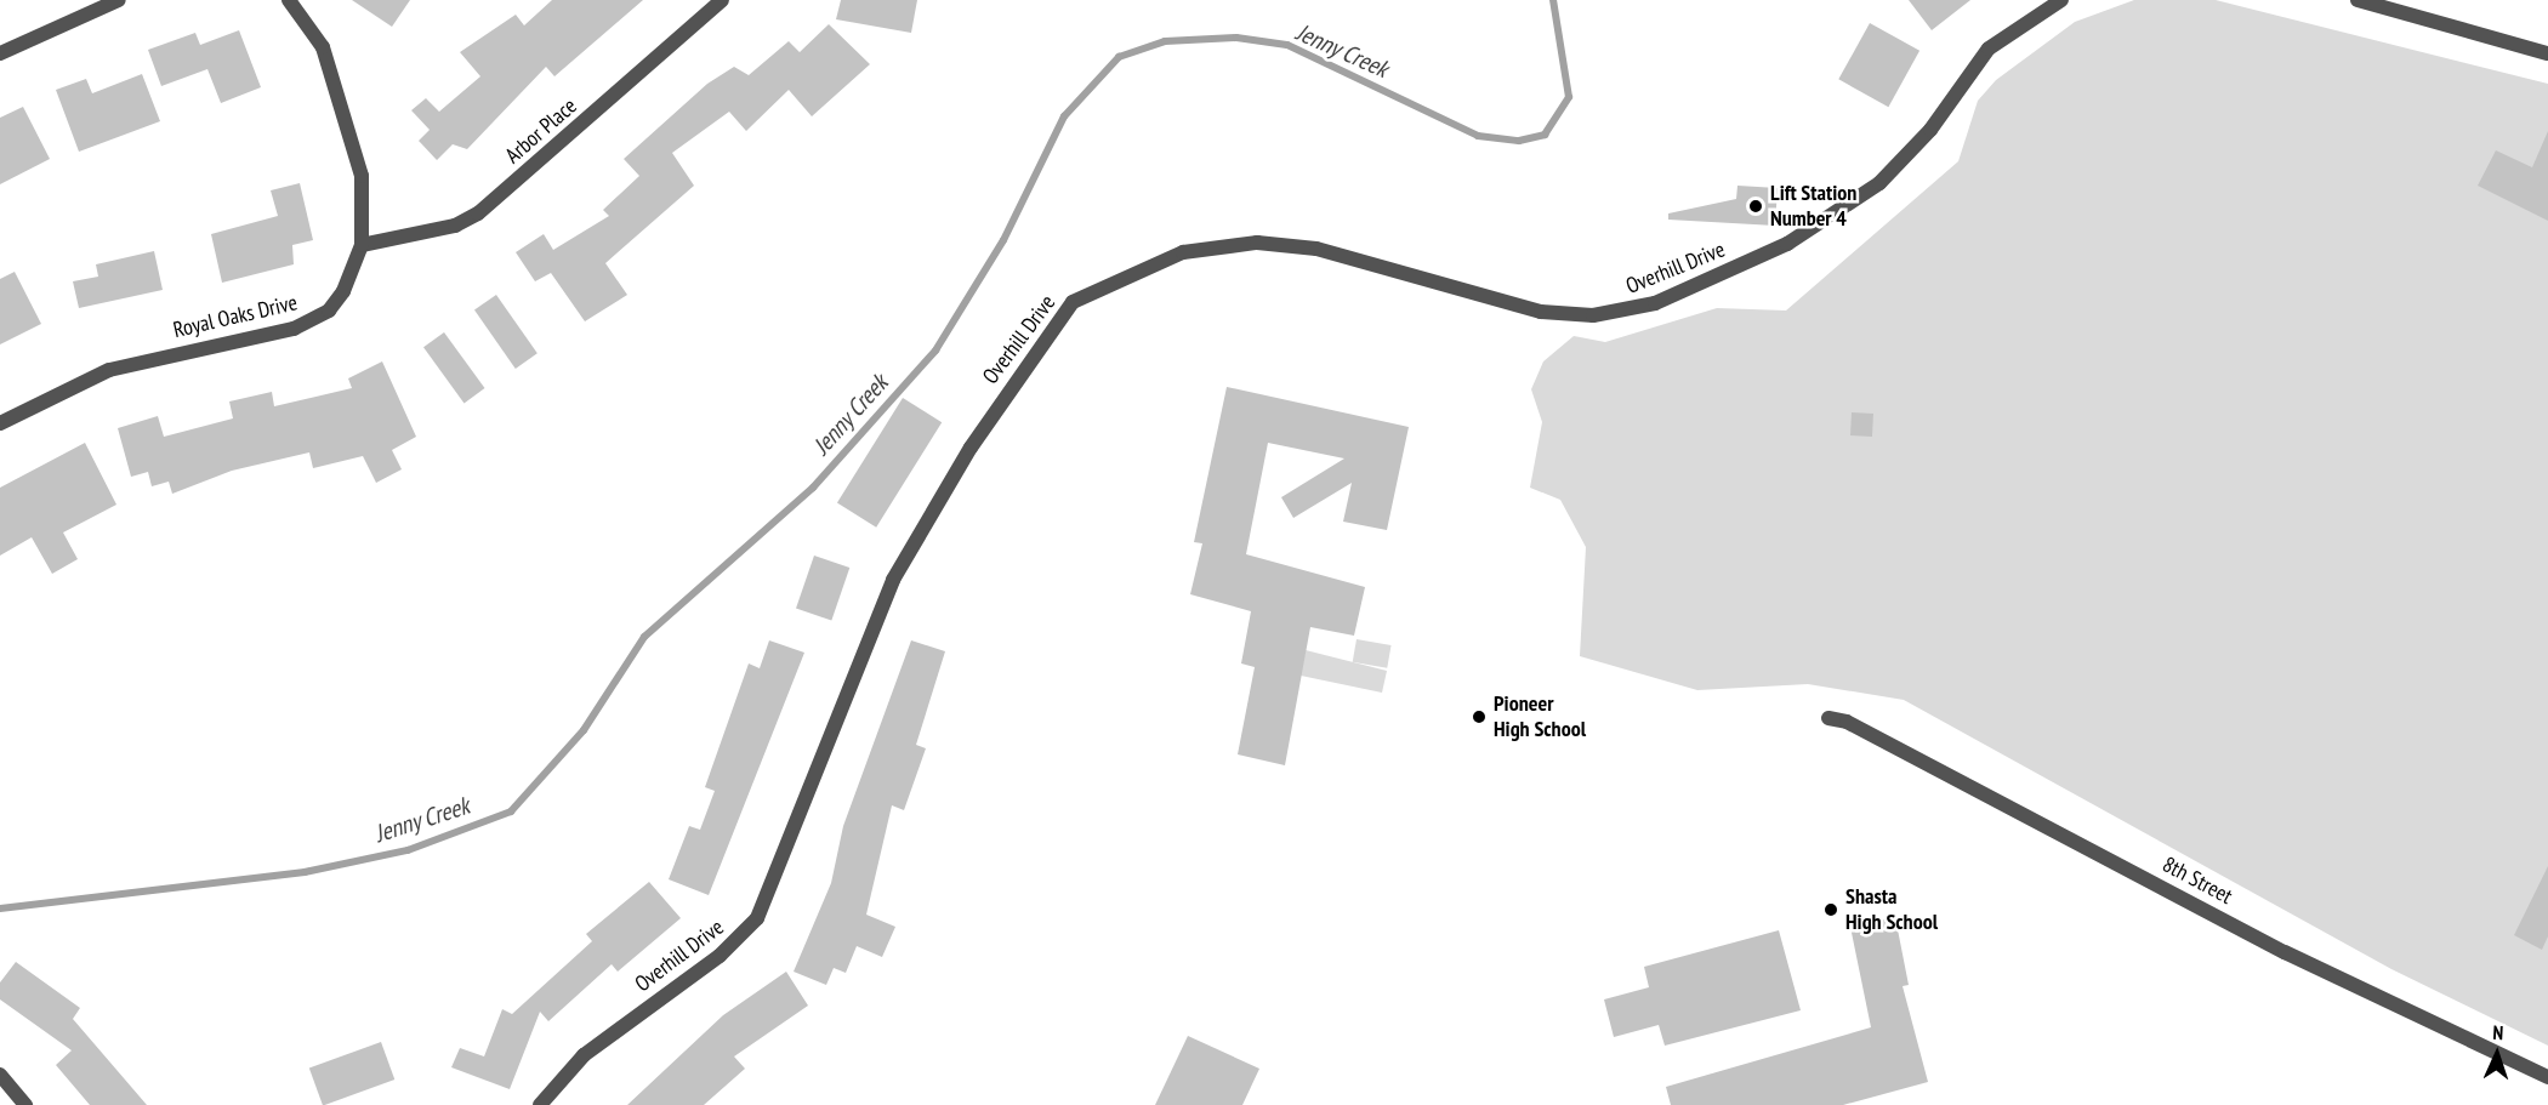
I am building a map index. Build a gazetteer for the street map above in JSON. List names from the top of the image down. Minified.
{"streets":{"street":["Arbor Place","Overhill Drive","Royal Oaks Drive","8th Street"]},"crossings":[["Arbor Place","Royal Oaks Drive"]],"water":["Jenny Creek"],"places":["Lift Station Number 4","Pioneer High School","Shasta High School"],"north":"top"}
